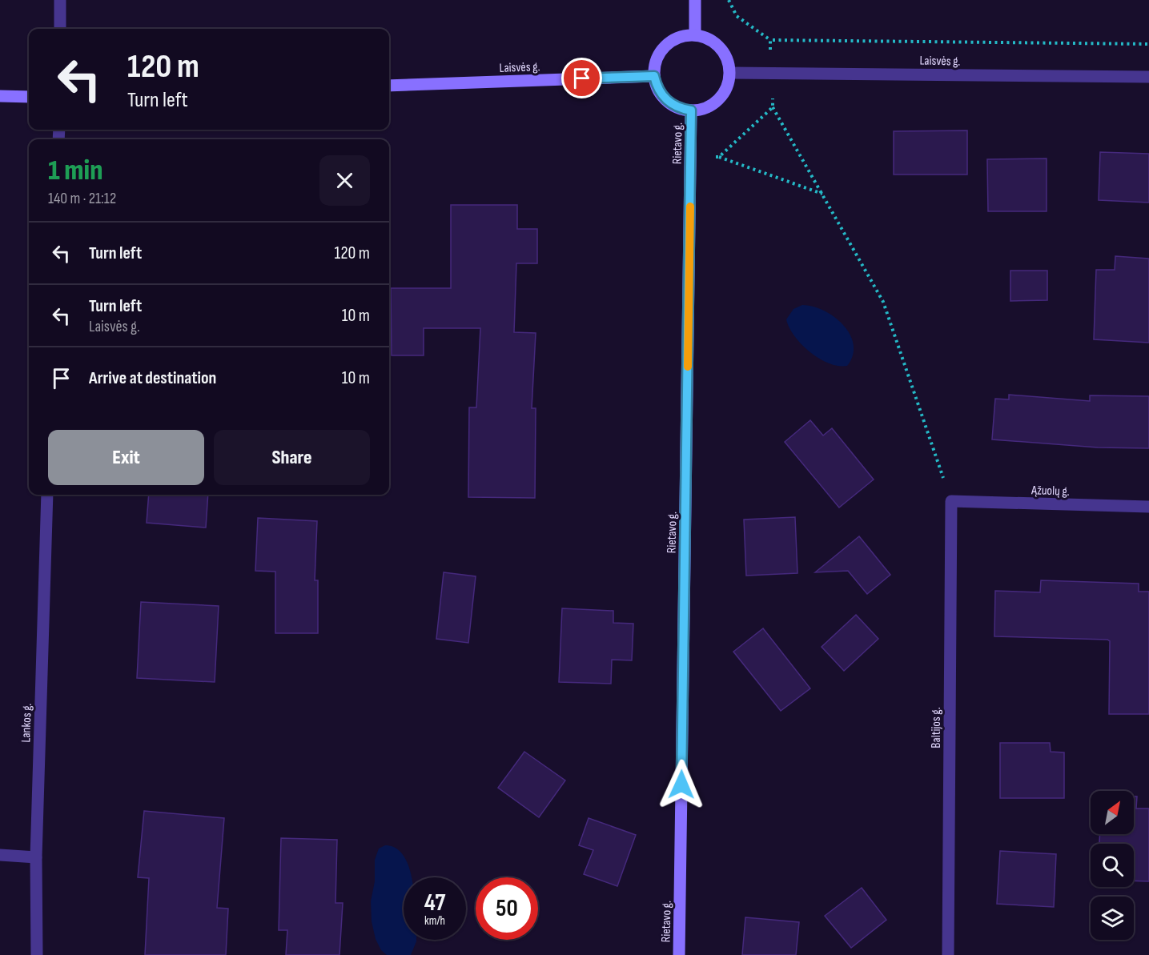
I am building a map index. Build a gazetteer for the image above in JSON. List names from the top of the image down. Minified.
{"streets":{"main road":["Laisvės g.","Rietavo g."],"street":["Ąžuolų g.","Lankos g.","Baltijos g."]},"crossings":[["Laisvės g.","Rietavo g."],["Ąžuolų g.","Baltijos g."]],"north":"top right","page":{"turn":["120 m","Turn left"],"heading":["1 min","140 m · 21:12"],"list":[{"name":"Turn left","value":"120 m"},{"name":"Turn left","note":"Laisvės g.","value":"10 m"},{"name":"Arrive at destination","value":"10 m"}],"buttons":["Exit","Share"],"speed":"47 km/h","limit":"50"}}
